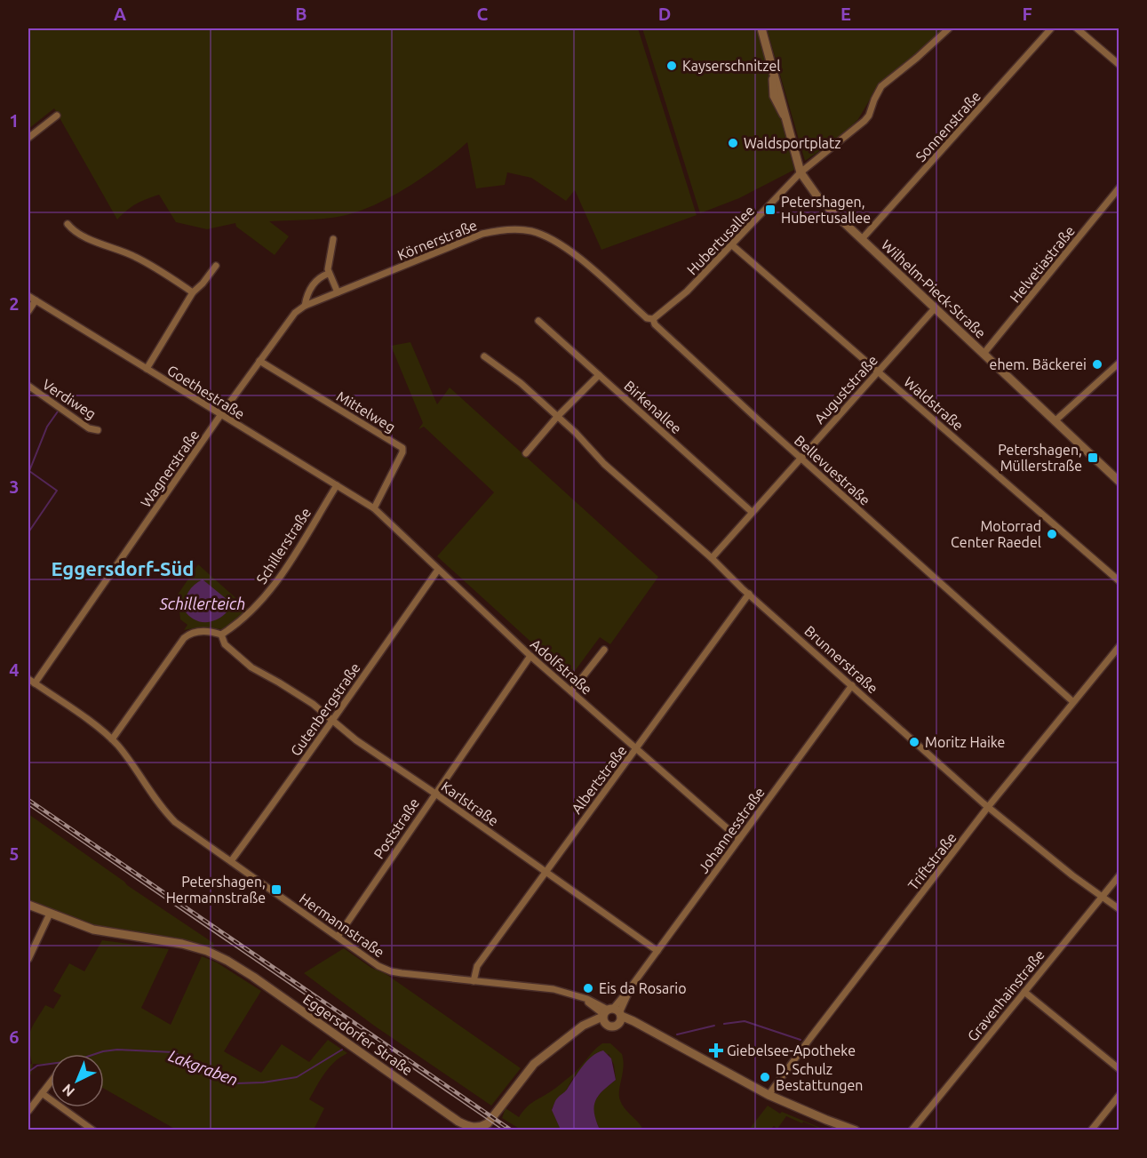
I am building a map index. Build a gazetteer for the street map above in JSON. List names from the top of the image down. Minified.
{"streets":{"street":["Sonnenstraße","Körnerstraße","Hubertusallee","Helvetiastraße","Wilhelm-Pieck-Straße","Auguststraße","Goethestraße","Verdiweg","Waldstraße","Birkenallee","Mittelweg","Wagnerstraße","Bellevuestraße","Schillerstraße","Brunnerstraße","Adolfstraße","Gutenbergstraße","Albertstraße","Karlstraße","Poststraße","Johannesstraße","Triftstraße","Hermannstraße","Gravenhainstraße","Eggersdorfer Straße"]},"crossings":[["Sonnenstraße","Wilhelm-Pieck-Straße"],["Körnerstraße","Wagnerstraße"],["Körnerstraße","Bellevuestraße"],["Hubertusallee","Wilhelm-Pieck-Straße"],["Hubertusallee","Waldstraße"],["Hubertusallee","Bellevuestraße"],["Helvetiastraße","Wilhelm-Pieck-Straße"],["Wilhelm-Pieck-Straße","Auguststraße"],["Auguststraße","Waldstraße"],["Auguststraße","Birkenallee"],["Auguststraße","Bellevuestraße"],["Auguststraße","Brunnerstraße"],["Goethestraße","Mittelweg"],["Goethestraße","Wagnerstraße"],["Goethestraße","Schillerstraße"],["Goethestraße","Adolfstraße"],["Mittelweg","Wagnerstraße"],["Mittelweg","Adolfstraße"],["Wagnerstraße","Hermannstraße"],["Bellevuestraße","Triftstraße"],["Schillerstraße","Karlstraße"],["Brunnerstraße","Albertstraße"],["Brunnerstraße","Johannesstraße"],["Brunnerstraße","Triftstraße"],["Brunnerstraße","Gravenhainstraße"],["Adolfstraße","Gutenbergstraße"],["Adolfstraße","Albertstraße"],["Adolfstraße","Poststraße"],["Adolfstraße","Johannesstraße"],["Gutenbergstraße","Karlstraße"],["Gutenbergstraße","Hermannstraße"],["Albertstraße","Karlstraße"],["Albertstraße","Hermannstraße"],["Karlstraße","Poststraße"],["Karlstraße","Johannesstraße"],["Poststraße","Hermannstraße"],["Johannesstraße","Hermannstraße"],["Johannesstraße","Eggersdorfer Straße"],["Hermannstraße","Eggersdorfer Straße"]],"districts":["Eggersdorf-Süd"],"water":["Schillerteich","Lakgraben"],"places":{"other":["Kayserschnitzel","Waldsportplatz","ehem. Bäckerei","Motorrad Center Raedel","Moritz Haike","Eis da Rosario","D. Schulz Bestattungen"],"transit":["Petershagen, Hubertusallee","Petershagen, Müllerstraße","Petershagen, Hermannstraße"],"health":["Giebelsee-Apotheke"]},"north":"bottom left","grid":{"columns":["A","B","C","D","E","F"],"rows":["1","2","3","4","5","6"]}}
